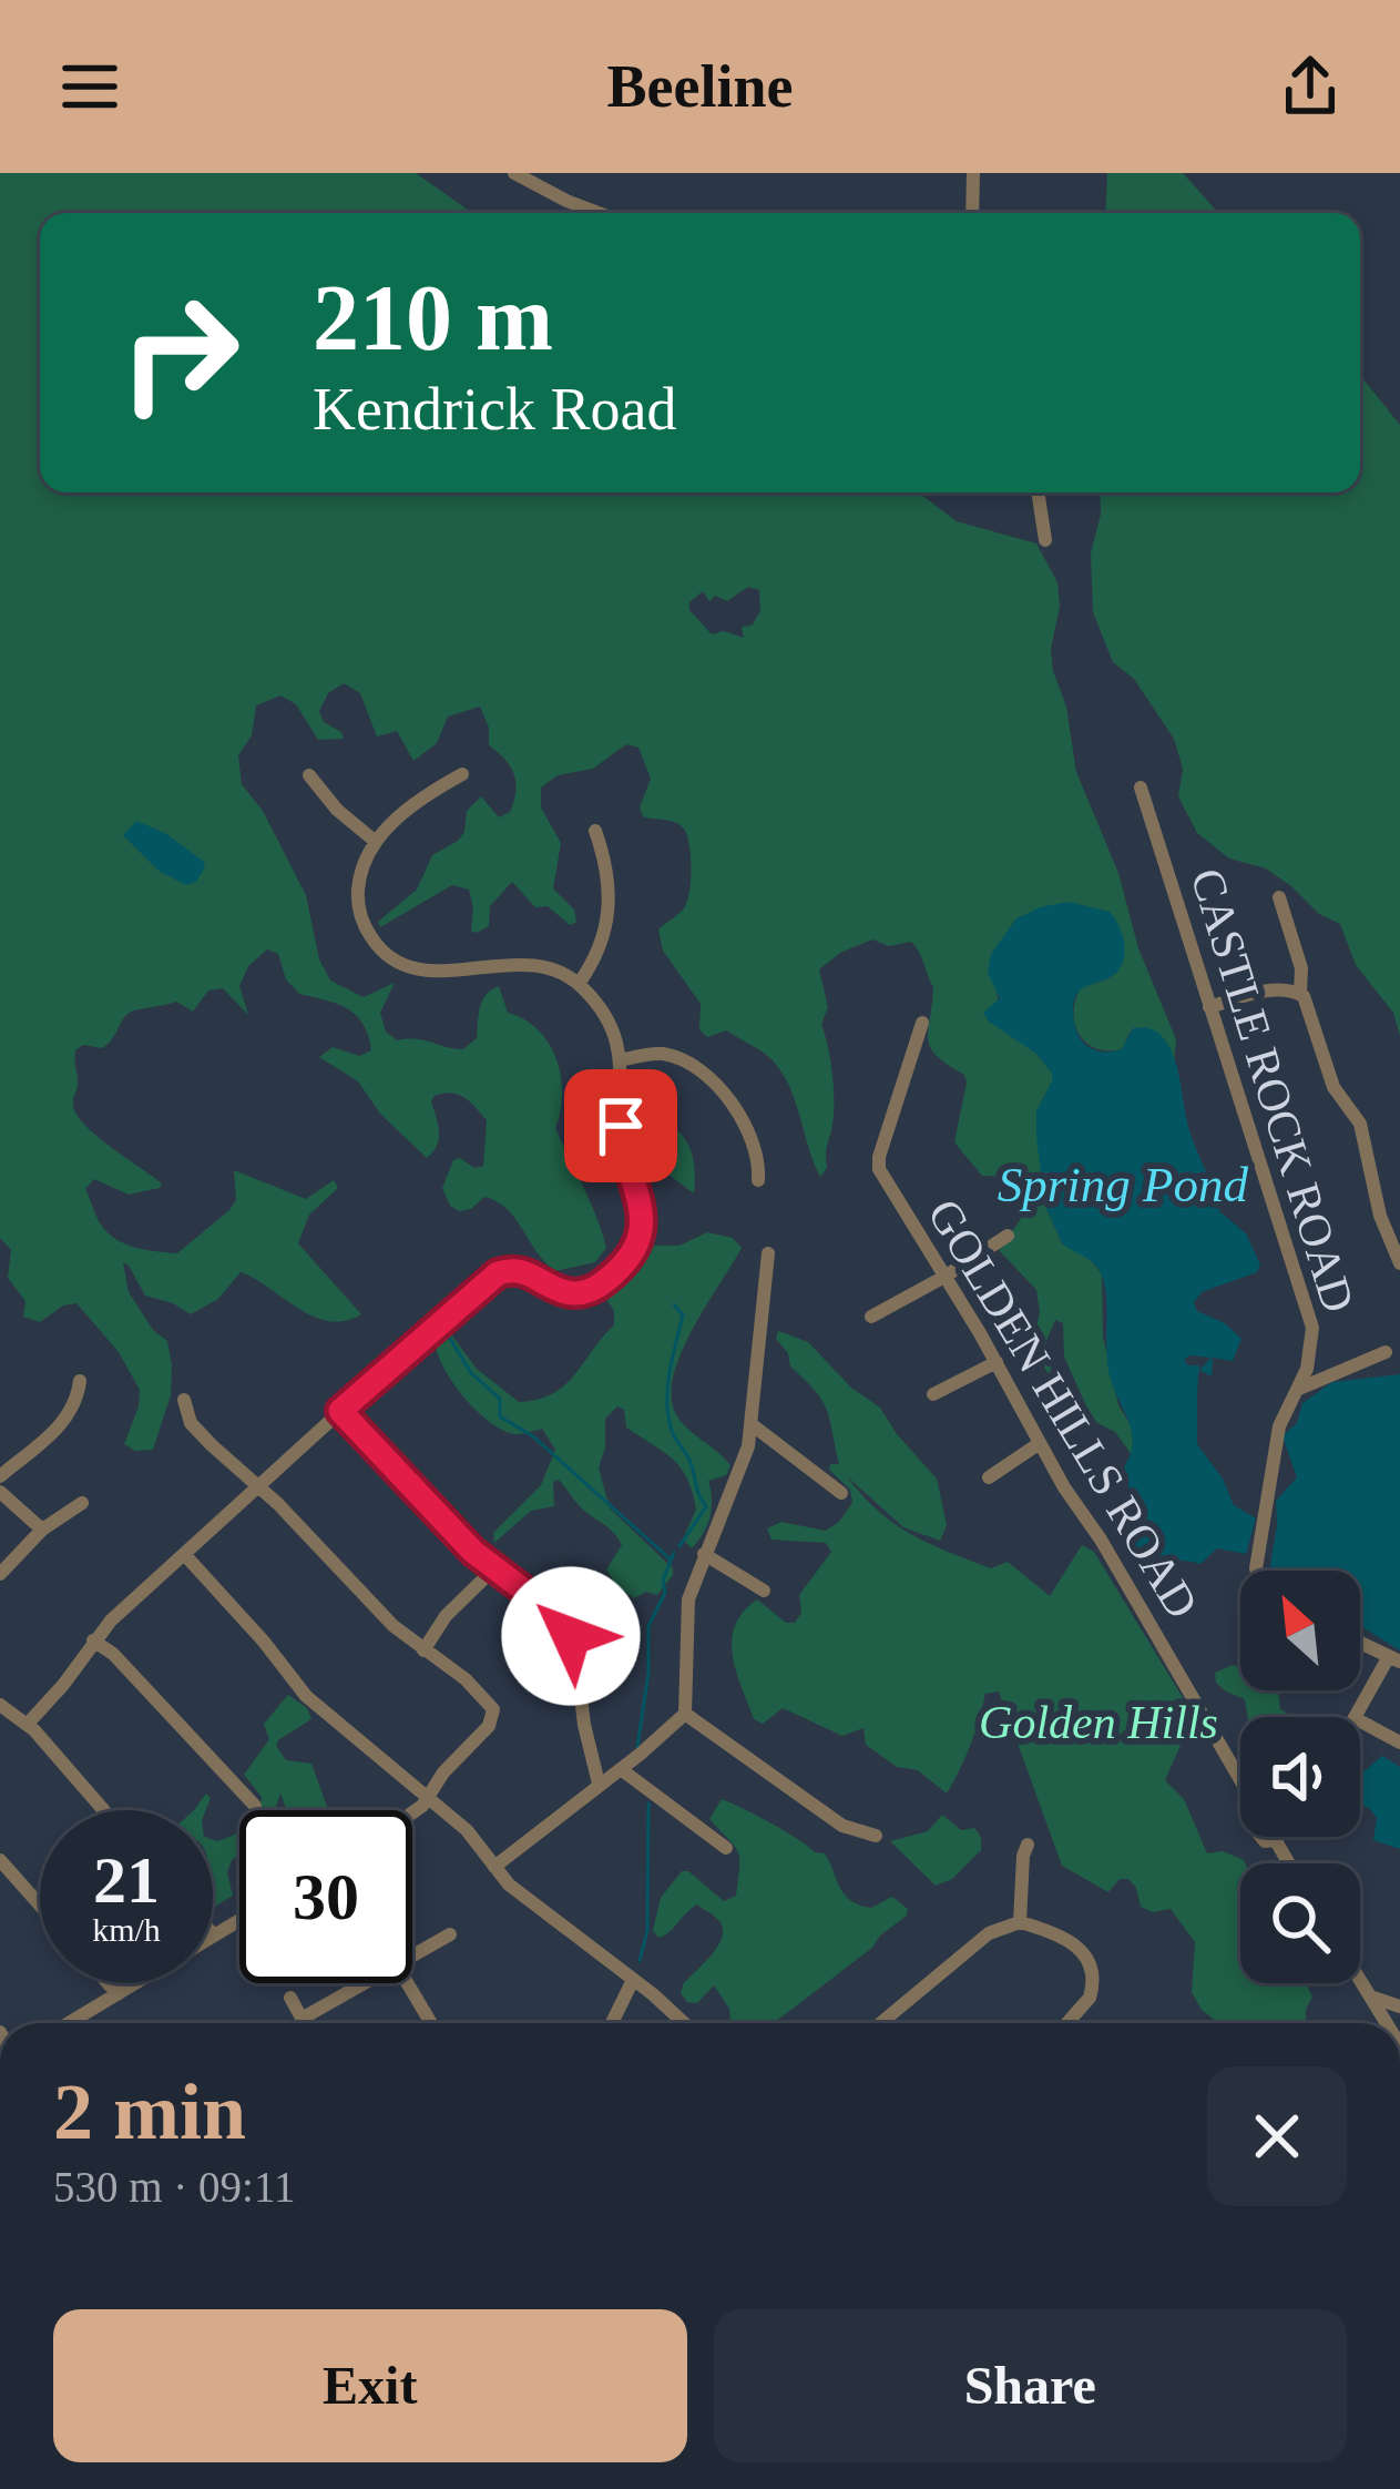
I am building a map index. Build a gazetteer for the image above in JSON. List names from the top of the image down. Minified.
{"streets":{"street":["CASTLE ROCK ROAD","GOLDEN HILLS ROAD"]},"water":["Spring Pond"],"parks":["Golden Hills"],"north":"top left","page":{"header":"Beeline","turn":["210 m","Kendrick Road"],"speed":"21 km/h","limit":"30","heading":["2 min","530 m · 09:11"],"buttons":["Exit","Share"]}}
